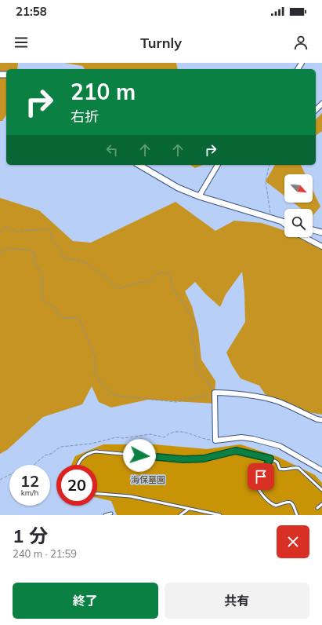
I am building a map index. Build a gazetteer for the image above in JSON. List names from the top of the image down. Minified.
{"parks":["海保墓園"],"north":"bottom right","page":{"status":"21:58","header":"Turnly","turn":["210 m","右折"],"speed":"12 km/h","limit":"20","heading":["1 分","240 m · 21:59"],"buttons":["終了","共有"]}}
